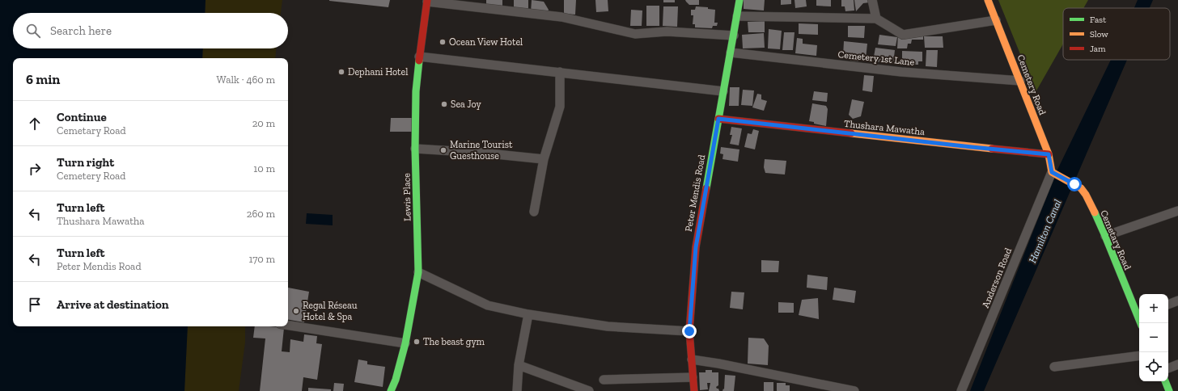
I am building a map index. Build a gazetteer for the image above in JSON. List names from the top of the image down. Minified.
{"streets":{"street":["Cemetery 1st Lane","Cemetery Road","Thushara Mawatha","Peter Mendis Road","Lewis Place","Cemetary Road","Anderson Road"]},"crossings":[["Cemetery 1st Lane","Cemetery Road"],["Cemetery 1st Lane","Peter Mendis Road"],["Cemetery Road","Thushara Mawatha"],["Cemetery Road","Cemetary Road"],["Cemetery Road","Anderson Road"],["Thushara Mawatha","Peter Mendis Road"],["Cemetary Road","Anderson Road"]],"water":["Hamilton Canal"],"places":["Ocean View Hotel","Dephani Hotel","Sea Joy","Marine Tourist Guesthouse","Regal Réseau Hotel & Spa","The beast gym"],"legend":["Fast","Slow","Jam"],"page":{"search":"Search here","heading":["6 min","Walk · 460 m"],"list":[["Continue","Cemetary Road","20 m"],["Turn right","Cemetery Road","10 m"],["Turn left","Thushara Mawatha","260 m"],["Turn left","Peter Mendis Road","170 m"],"Arrive at destination"],"map_buttons":["+","−"]}}
